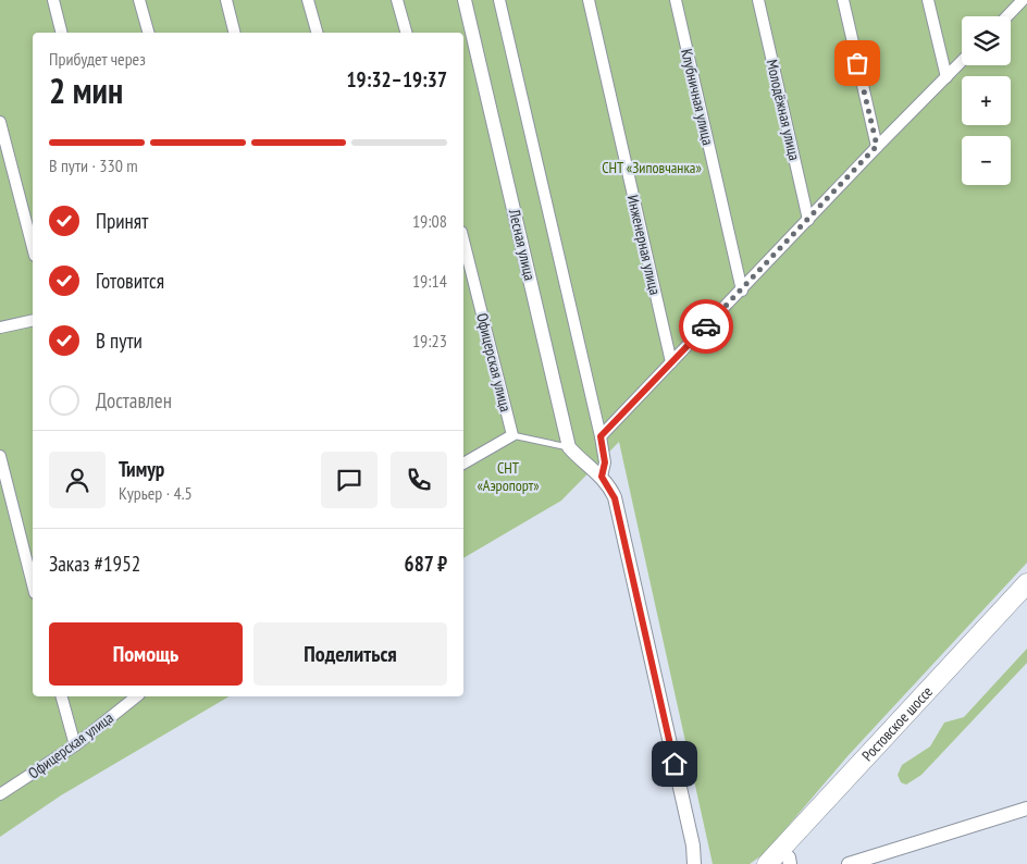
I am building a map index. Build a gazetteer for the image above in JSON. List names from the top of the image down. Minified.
{"streets":{"highway":["Ростовское шоссе"],"street":["Клубничная улица","Молодёжная улица","Лесная улица","Инженерная улица","Офицерская улица"]},"parks":["СНТ «Зиповчанка»","СНТ «Аэропорт»"],"page":{"map_buttons":["+","−"],"heading":["2 мин","Прибудет через","19:32–19:37"],"panel":["Тимур","Курьер · 4.5","Заказ #1952","687 ₽"],"bar":"В пути · 330 m","list":[["Принят","19:08"],["Готовится","19:14"],["В пути","19:23"],"Доставлен"],"buttons":["Помощь","Поделиться"]}}
